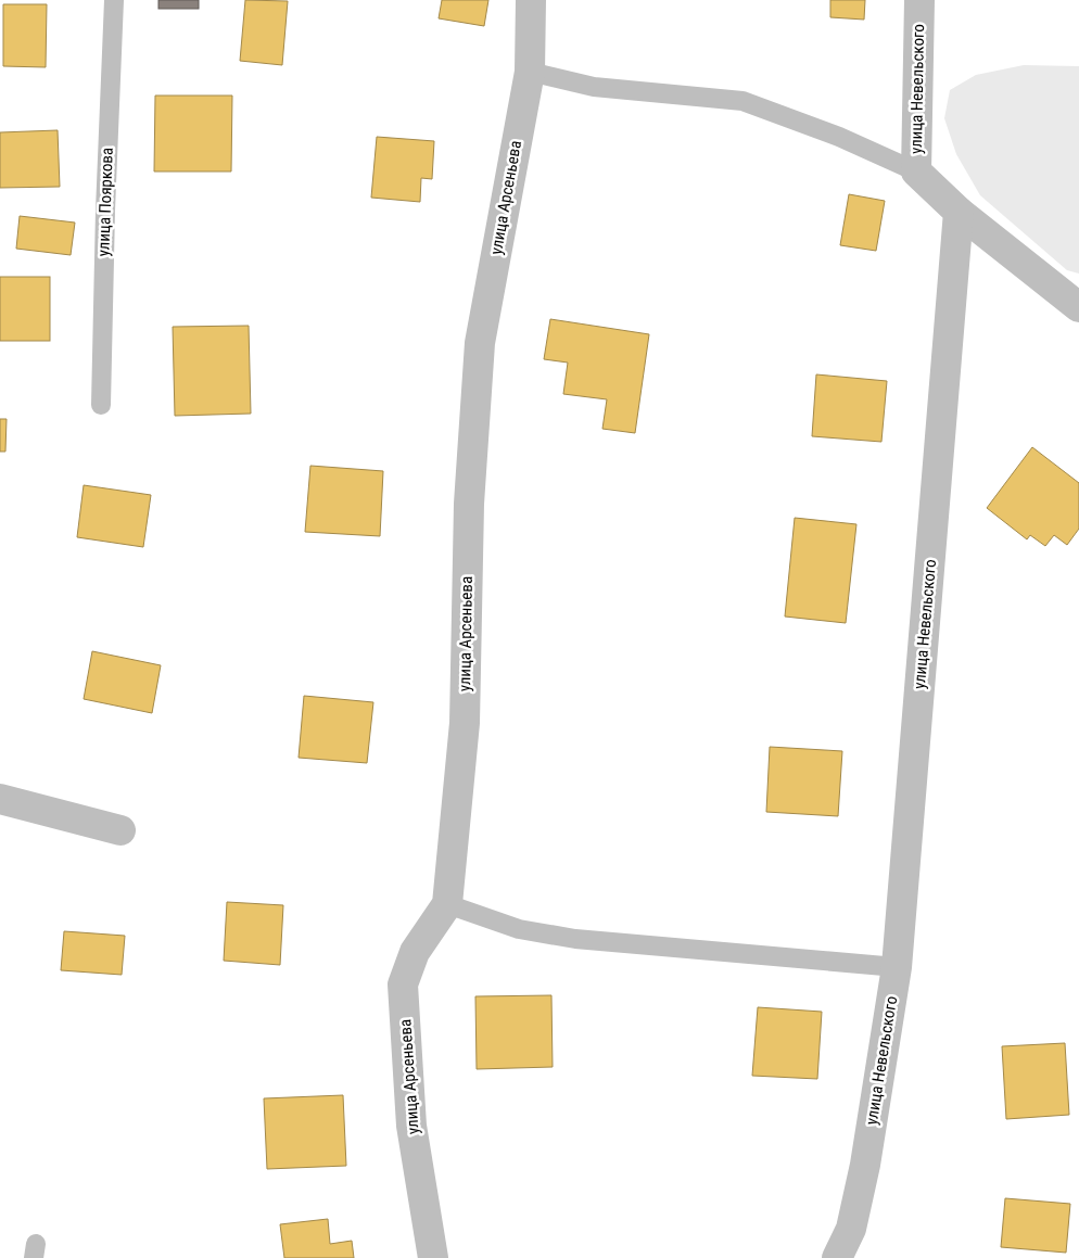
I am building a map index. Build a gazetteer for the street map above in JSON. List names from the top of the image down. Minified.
{"streets":{"street":["улица Невельского","улица Арсеньева"],"lane":["улица Пояркова"]}}
